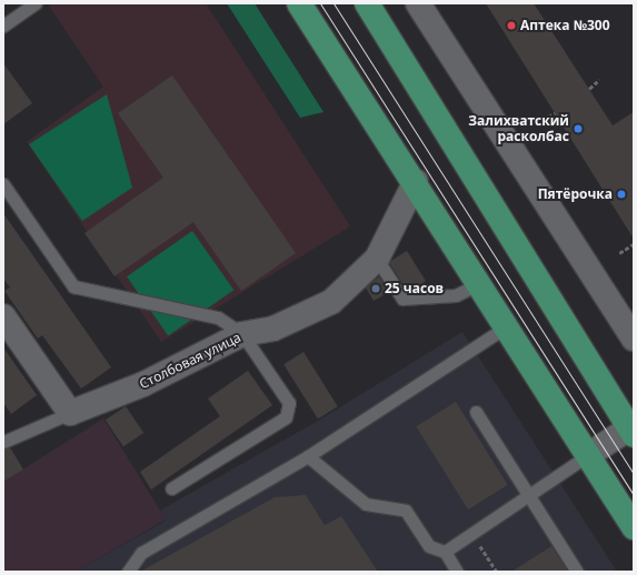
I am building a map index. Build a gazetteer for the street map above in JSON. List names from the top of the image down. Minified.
{"streets":{"street":["Столбовая улица"]},"places":["Аптека №300","Залихватский расколбас","Пятёрочка","25 часов"]}
